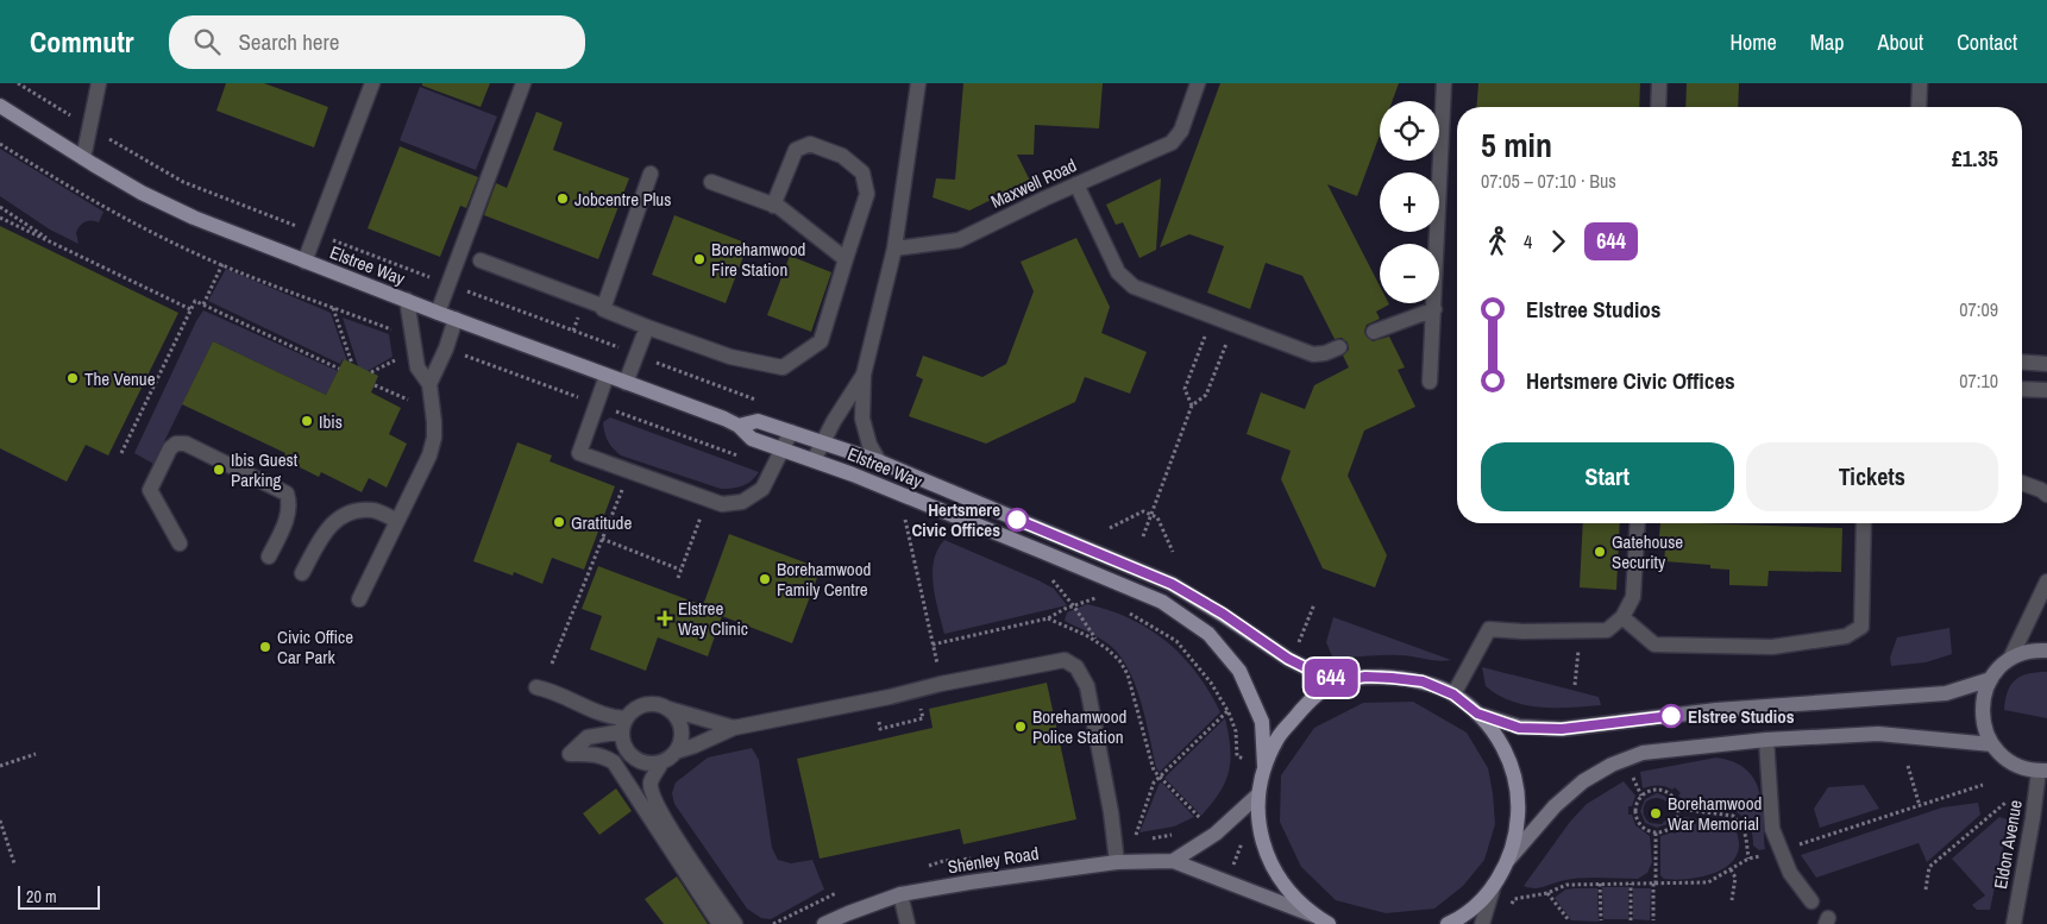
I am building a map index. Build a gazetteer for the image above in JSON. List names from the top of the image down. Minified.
{"streets":{"main road":["Elstree Way","Shenley Road"],"street":["Maxwell Road","Eldon Avenue"]},"places":{"other":["Jobcentre Plus","Borehamwood Fire Station","The Venue","Ibis","Ibis Guest Parking","Hertsmere Civic Offices","Gratitude","Gatehouse Security","Borehamwood Family Centre","Civic Office Car Park","Elstree Studios","Borehamwood Police Station","Borehamwood War Memorial"],"health":["Elstree Way Clinic"]},"lines":["bus line 644"],"scale_bar":"20 m","page":{"header":"Commutr","search":"Search here","nav":["Home","Map","About","Contact"],"on_map":"644","map_buttons":["+","−"],"heading":["5 min","07:05 – 07:10 · Bus","£1.35"],"legs":["4","644"],"list":[{"name":"Elstree Studios","value":"07:09"},{"name":"Hertsmere Civic Offices","value":"07:10"}],"buttons":["Start","Tickets"],"scale":"20 m"}}
